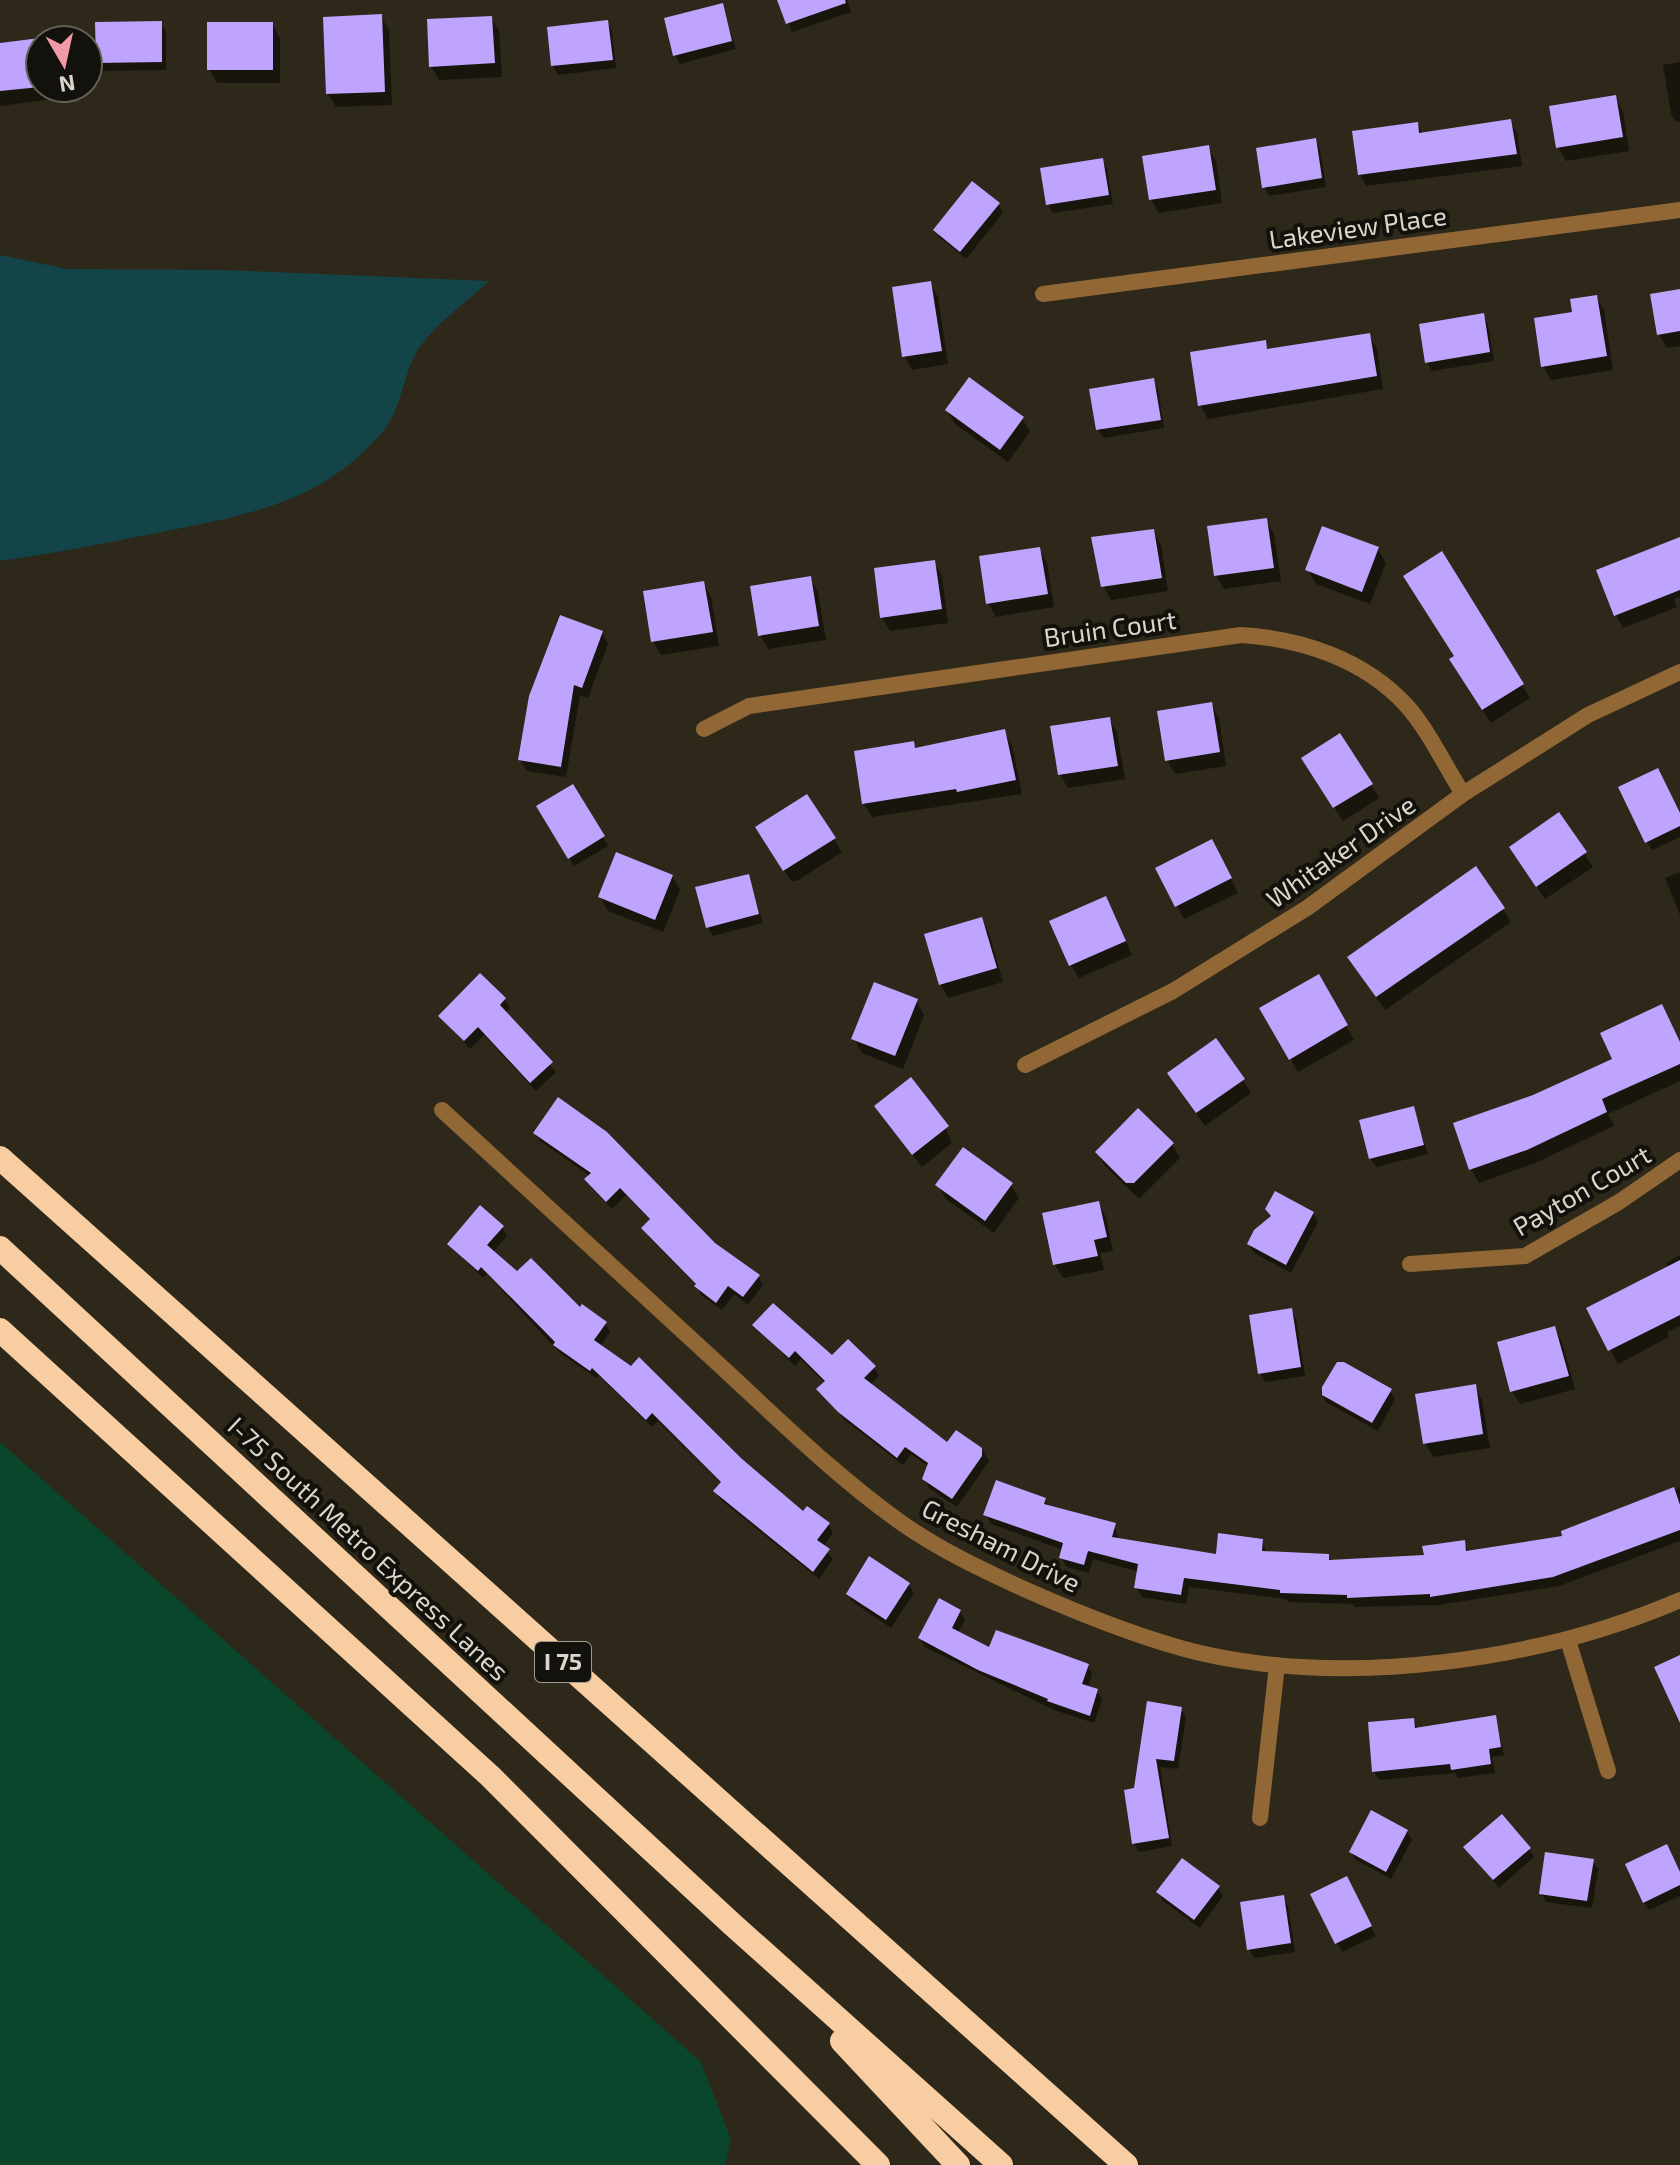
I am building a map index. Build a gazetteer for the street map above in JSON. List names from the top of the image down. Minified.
{"streets":{"highway":["I-75 South Metro Express Lanes","I 75"],"street":["Lakeview Place","Bruin Court","Whitaker Drive","Payton Court","Gresham Drive"]},"crossings":[["Bruin Court","Whitaker Drive"]],"north":"bottom"}
